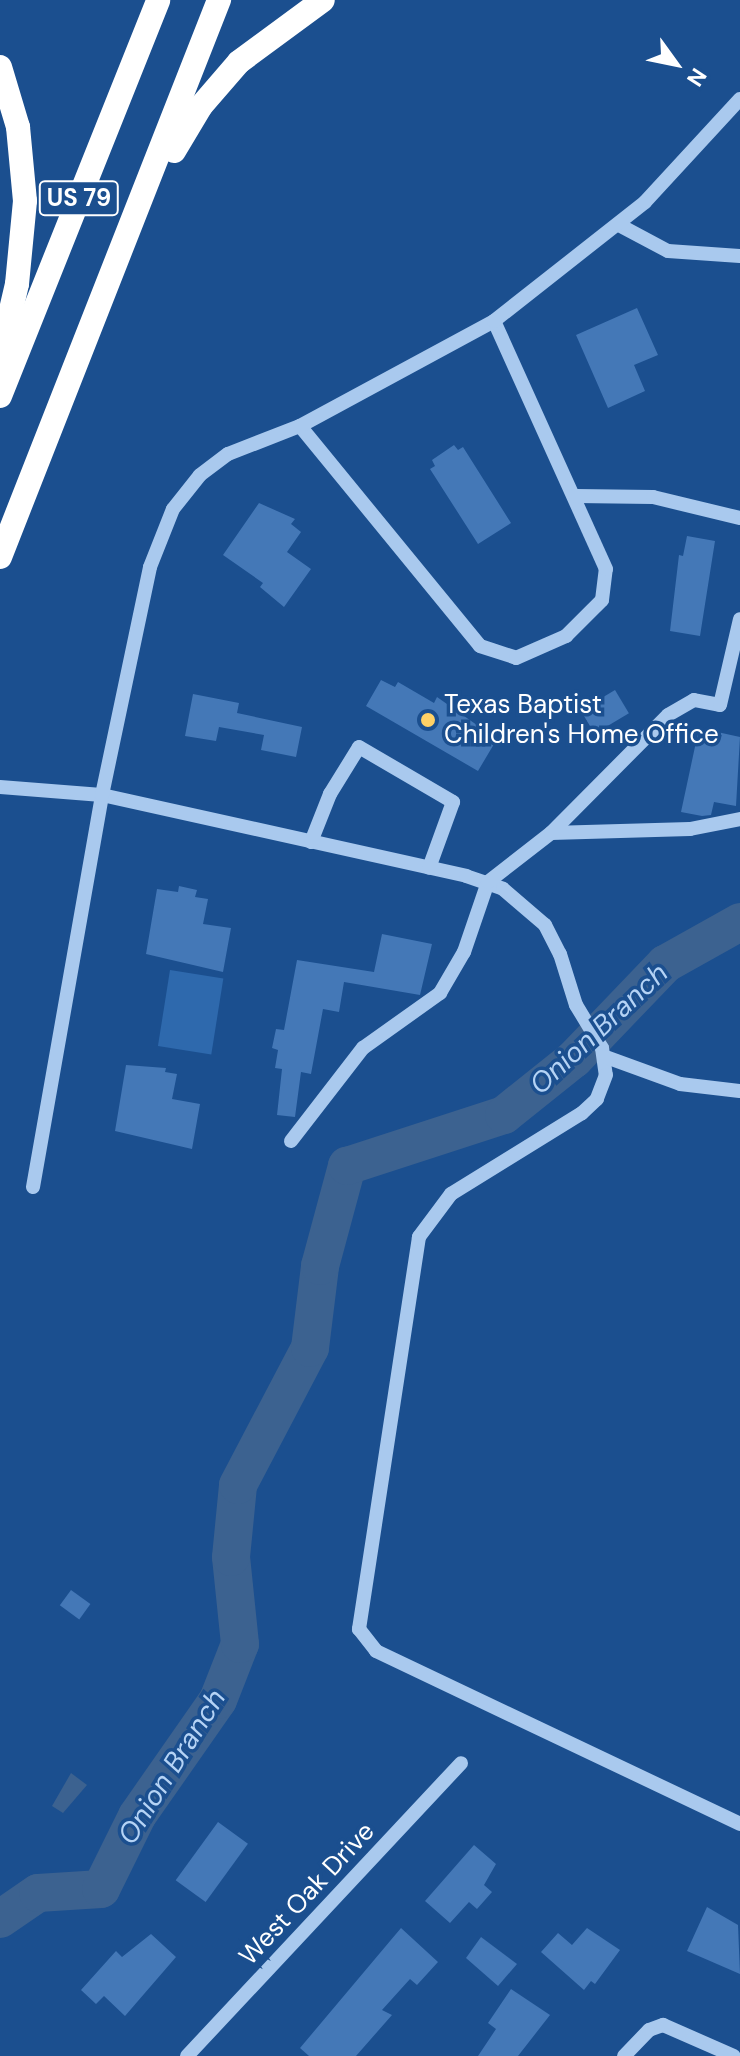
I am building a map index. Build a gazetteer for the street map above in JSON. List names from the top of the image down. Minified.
{"streets":{"highway":["US 79"],"street":["West Oak Drive"]},"water":["Onion Branch"],"places":["Texas Baptist Children's Home Office"],"north":"bottom right"}
